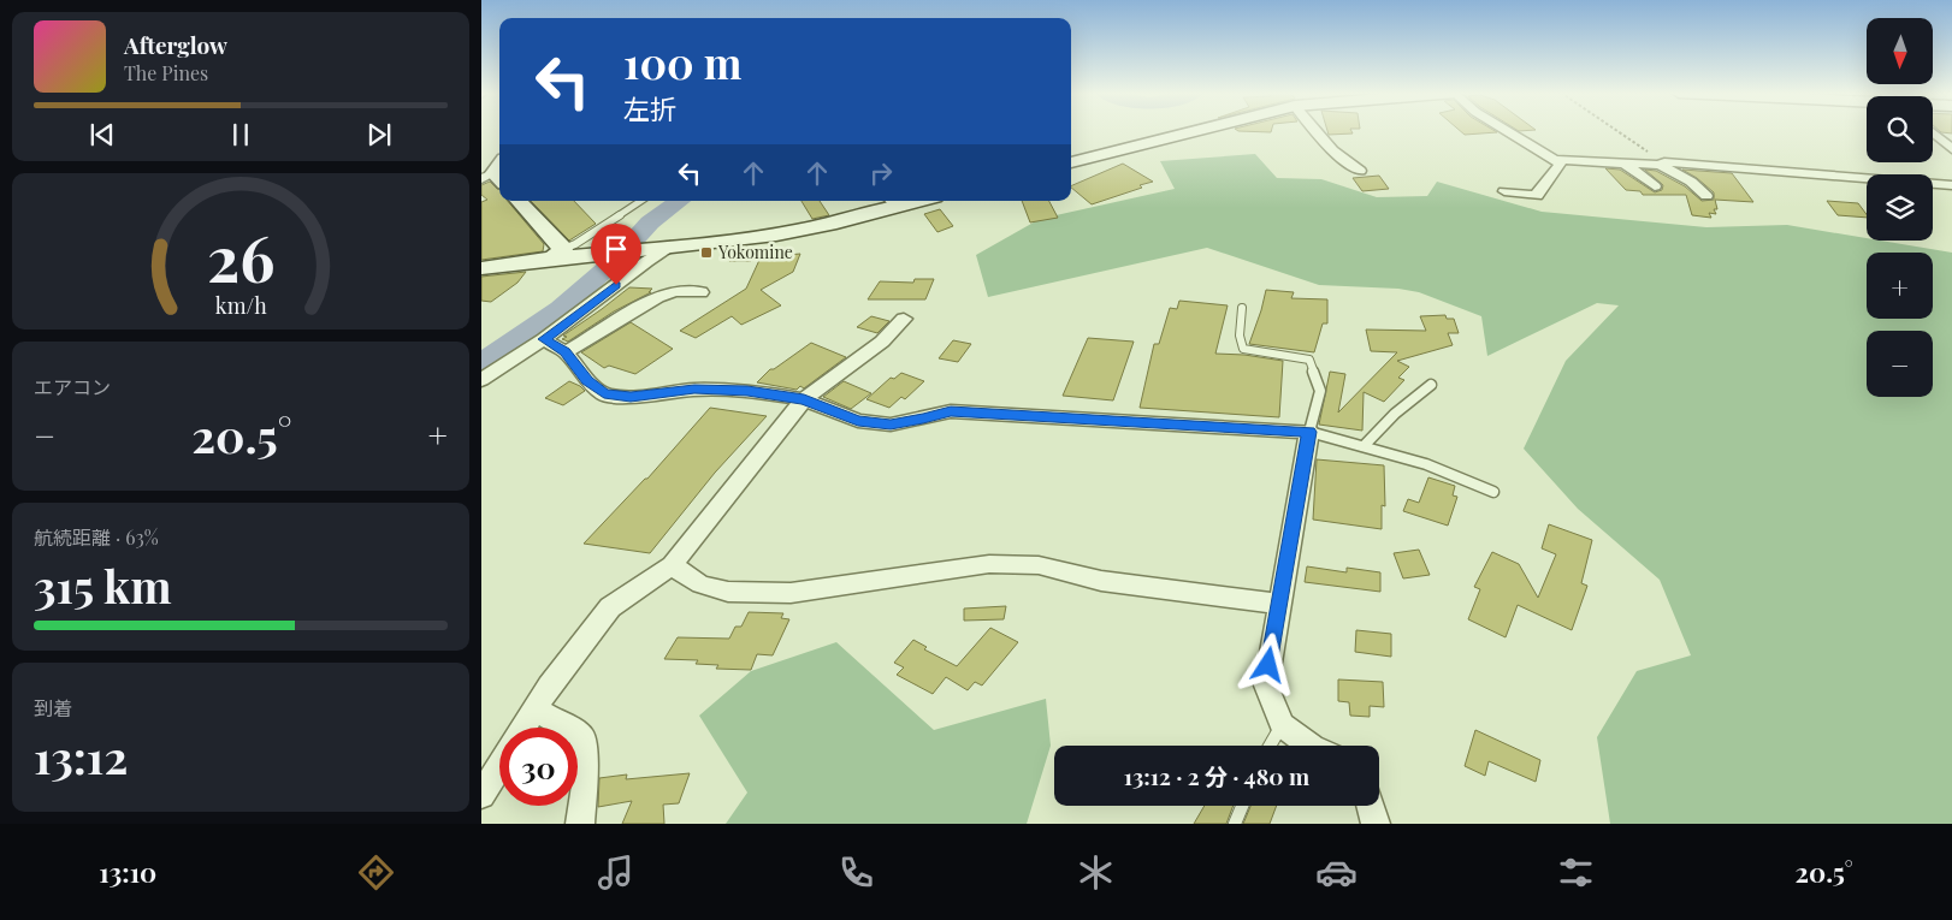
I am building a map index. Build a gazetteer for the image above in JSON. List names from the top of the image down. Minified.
{"places":{"transit":["Yokomine"]},"north":"bottom","page":{"map_buttons":["+","−"],"turn":["100 m","左折"],"song":["Afterglow","The Pines"],"tile":["エアコン",["航続距離 · 63%","315 km"],["到着","13:12"]],"heat":["−","20.5°","+"],"limit":"30","trip":"13:12 · 2 分 · 480 m","tabs":["13:10","20.5°"],"gauge":["26","km/h"]}}
